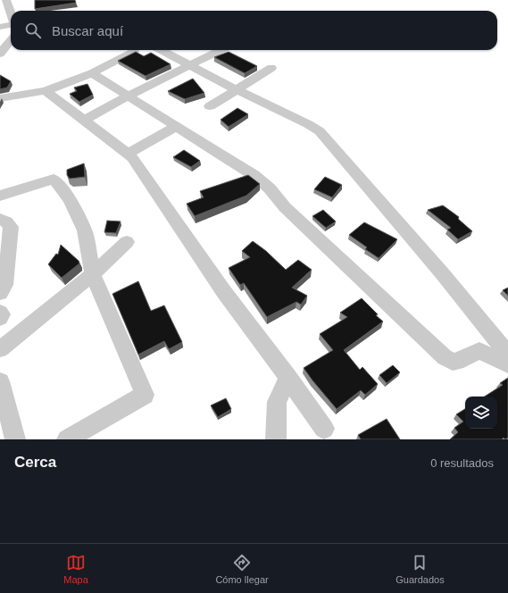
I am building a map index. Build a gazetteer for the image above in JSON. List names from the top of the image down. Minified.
{"page":{"search":"Buscar aquí","heading":["Cerca","0 resultados"],"nav":["Mapa","Cómo llegar","Guardados"]}}
